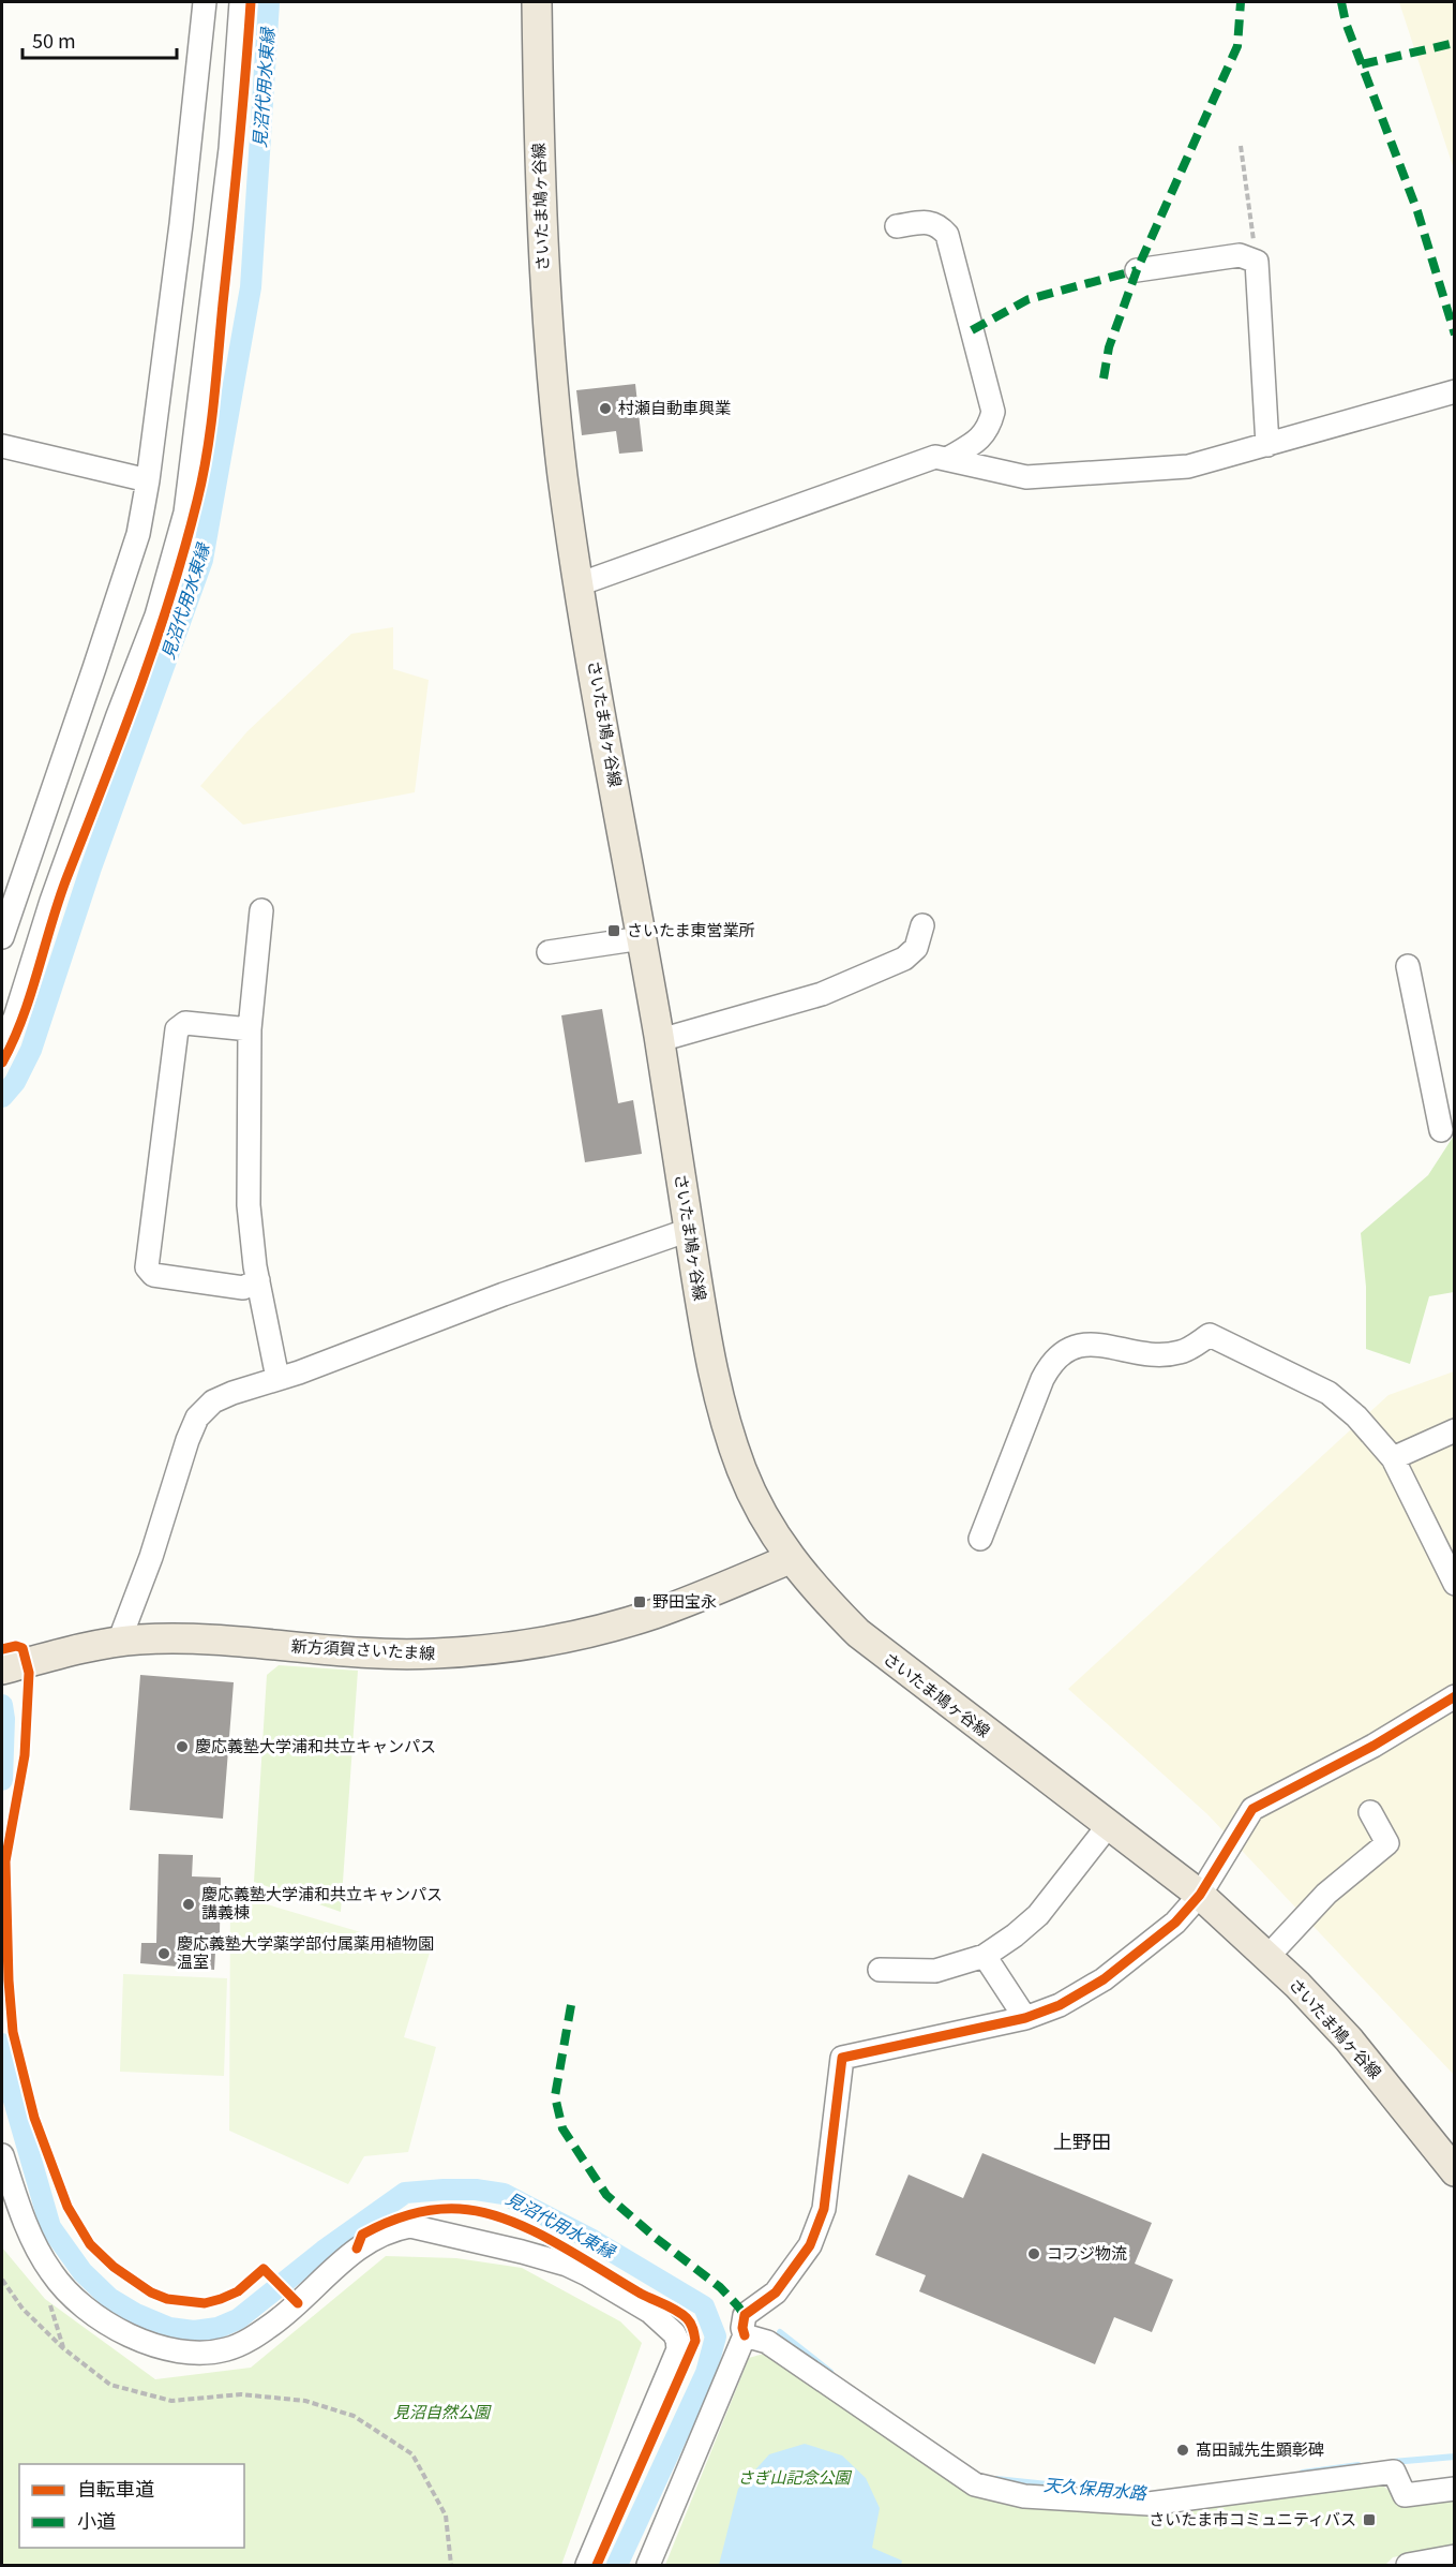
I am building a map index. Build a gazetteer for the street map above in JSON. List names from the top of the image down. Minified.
{"streets":{"main road":["さいたま鳩ヶ谷線","新方須賀さいたま線"]},"crossings":[["さいたま鳩ヶ谷線","新方須賀さいたま線"]],"districts":["上野田"],"water":["見沼代用水東縁","天久保用水路"],"parks":["見沼自然公園","さぎ山記念公園"],"places":{"other":["村瀬自動車興業","慶応義塾大学浦和共立キャンパス","慶応義塾大学浦和共立キャンパス 講義棟","慶応義塾大学薬学部付属薬用植物園 温室","コフジ物流","髙田誠先生顕彰碑"],"transit":["さいたま東営業所","野田宝永","さいたま市コミュニティバス"]},"legend":["自転車道","小道"],"scale_bar":"50 m"}
